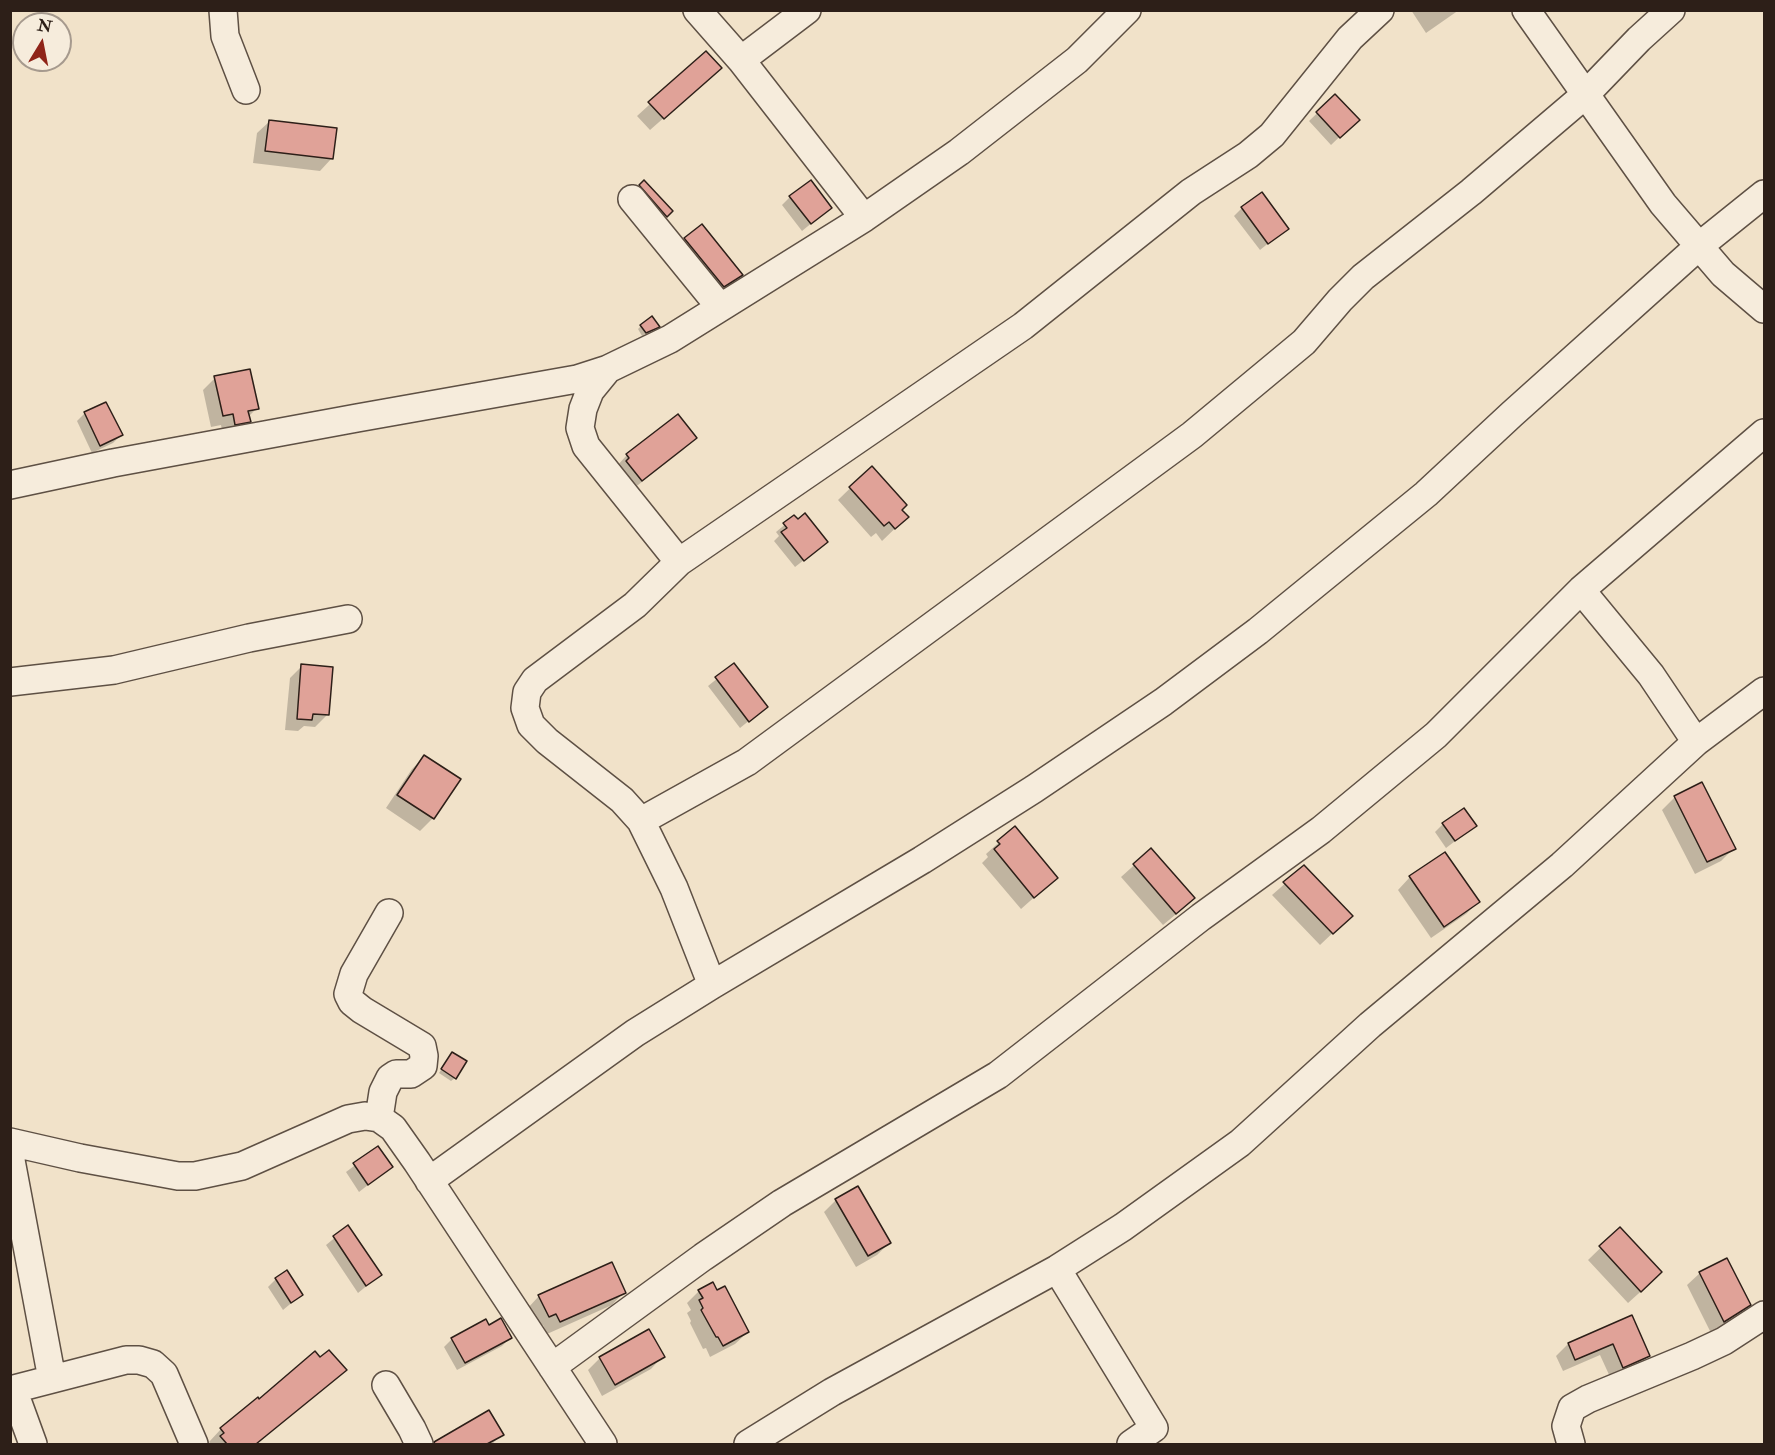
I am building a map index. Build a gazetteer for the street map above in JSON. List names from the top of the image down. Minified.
{"north":"top"}
